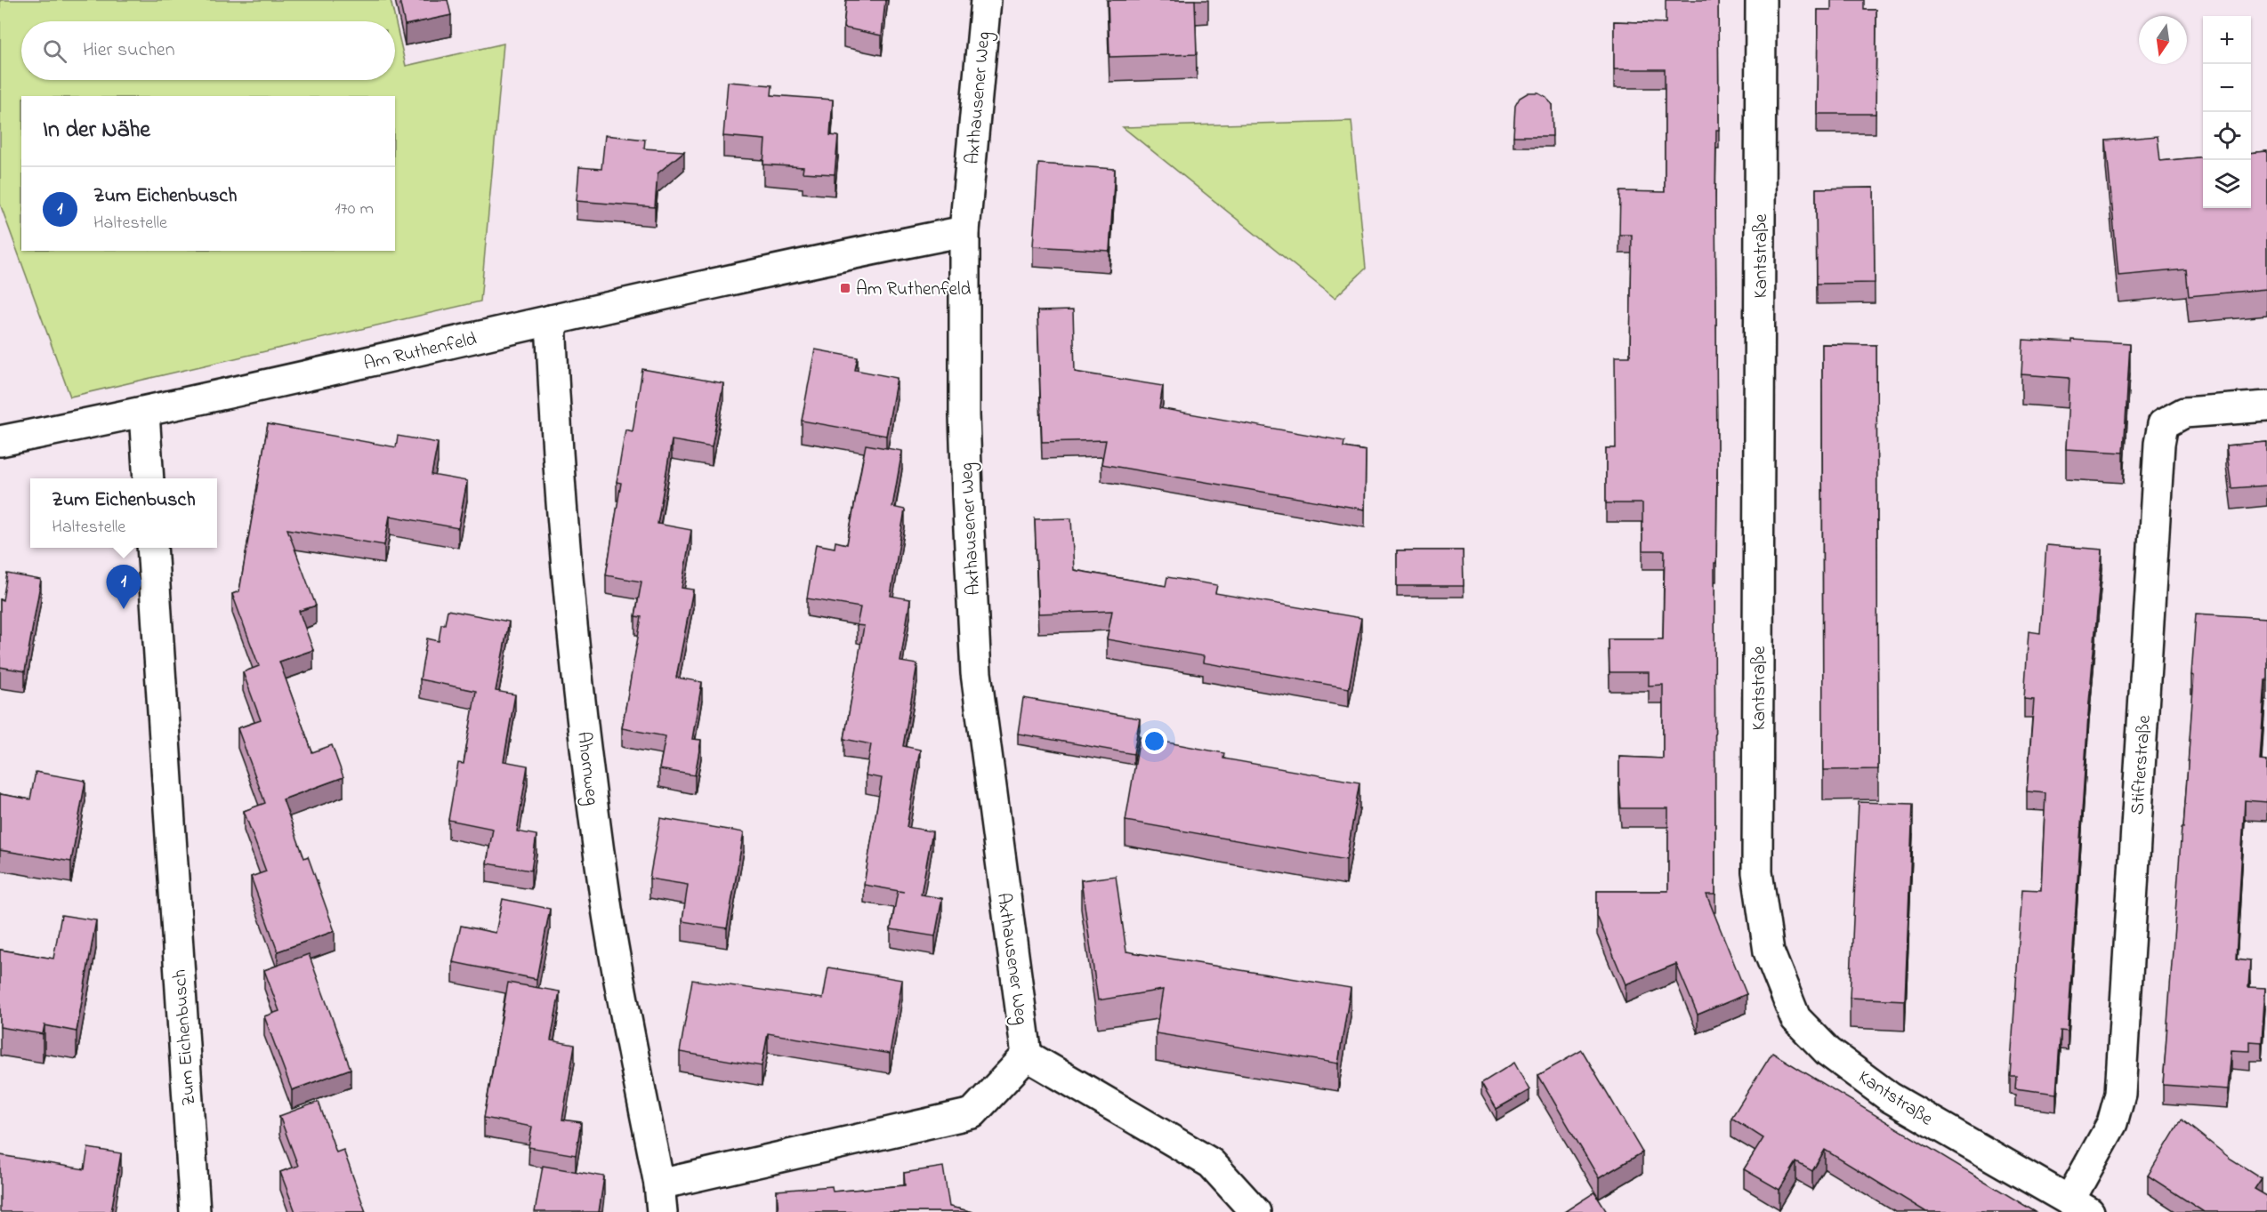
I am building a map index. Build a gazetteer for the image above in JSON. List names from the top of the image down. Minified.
{"streets":{"street":["Axthausener Weg","Kantstraße","Am Ruthenfeld","Stifterstraße","Ahornweg","Zum Eichenbusch"]},"crossings":[["Axthausener Weg","Am Ruthenfeld"],["Kantstraße","Stifterstraße"],["Am Ruthenfeld","Ahornweg"]],"places":{"transit":["Am Ruthenfeld"]},"north":"bottom","page":{"map_buttons":["+","−"],"search":"Hier suchen","heading":"In der Nähe","list":[{"mark":"1","name":"Zum Eichenbusch","note":"Haltestelle","value":"170 m"}],"popup":["Zum Eichenbusch","Haltestelle"],"pins":"1"}}
